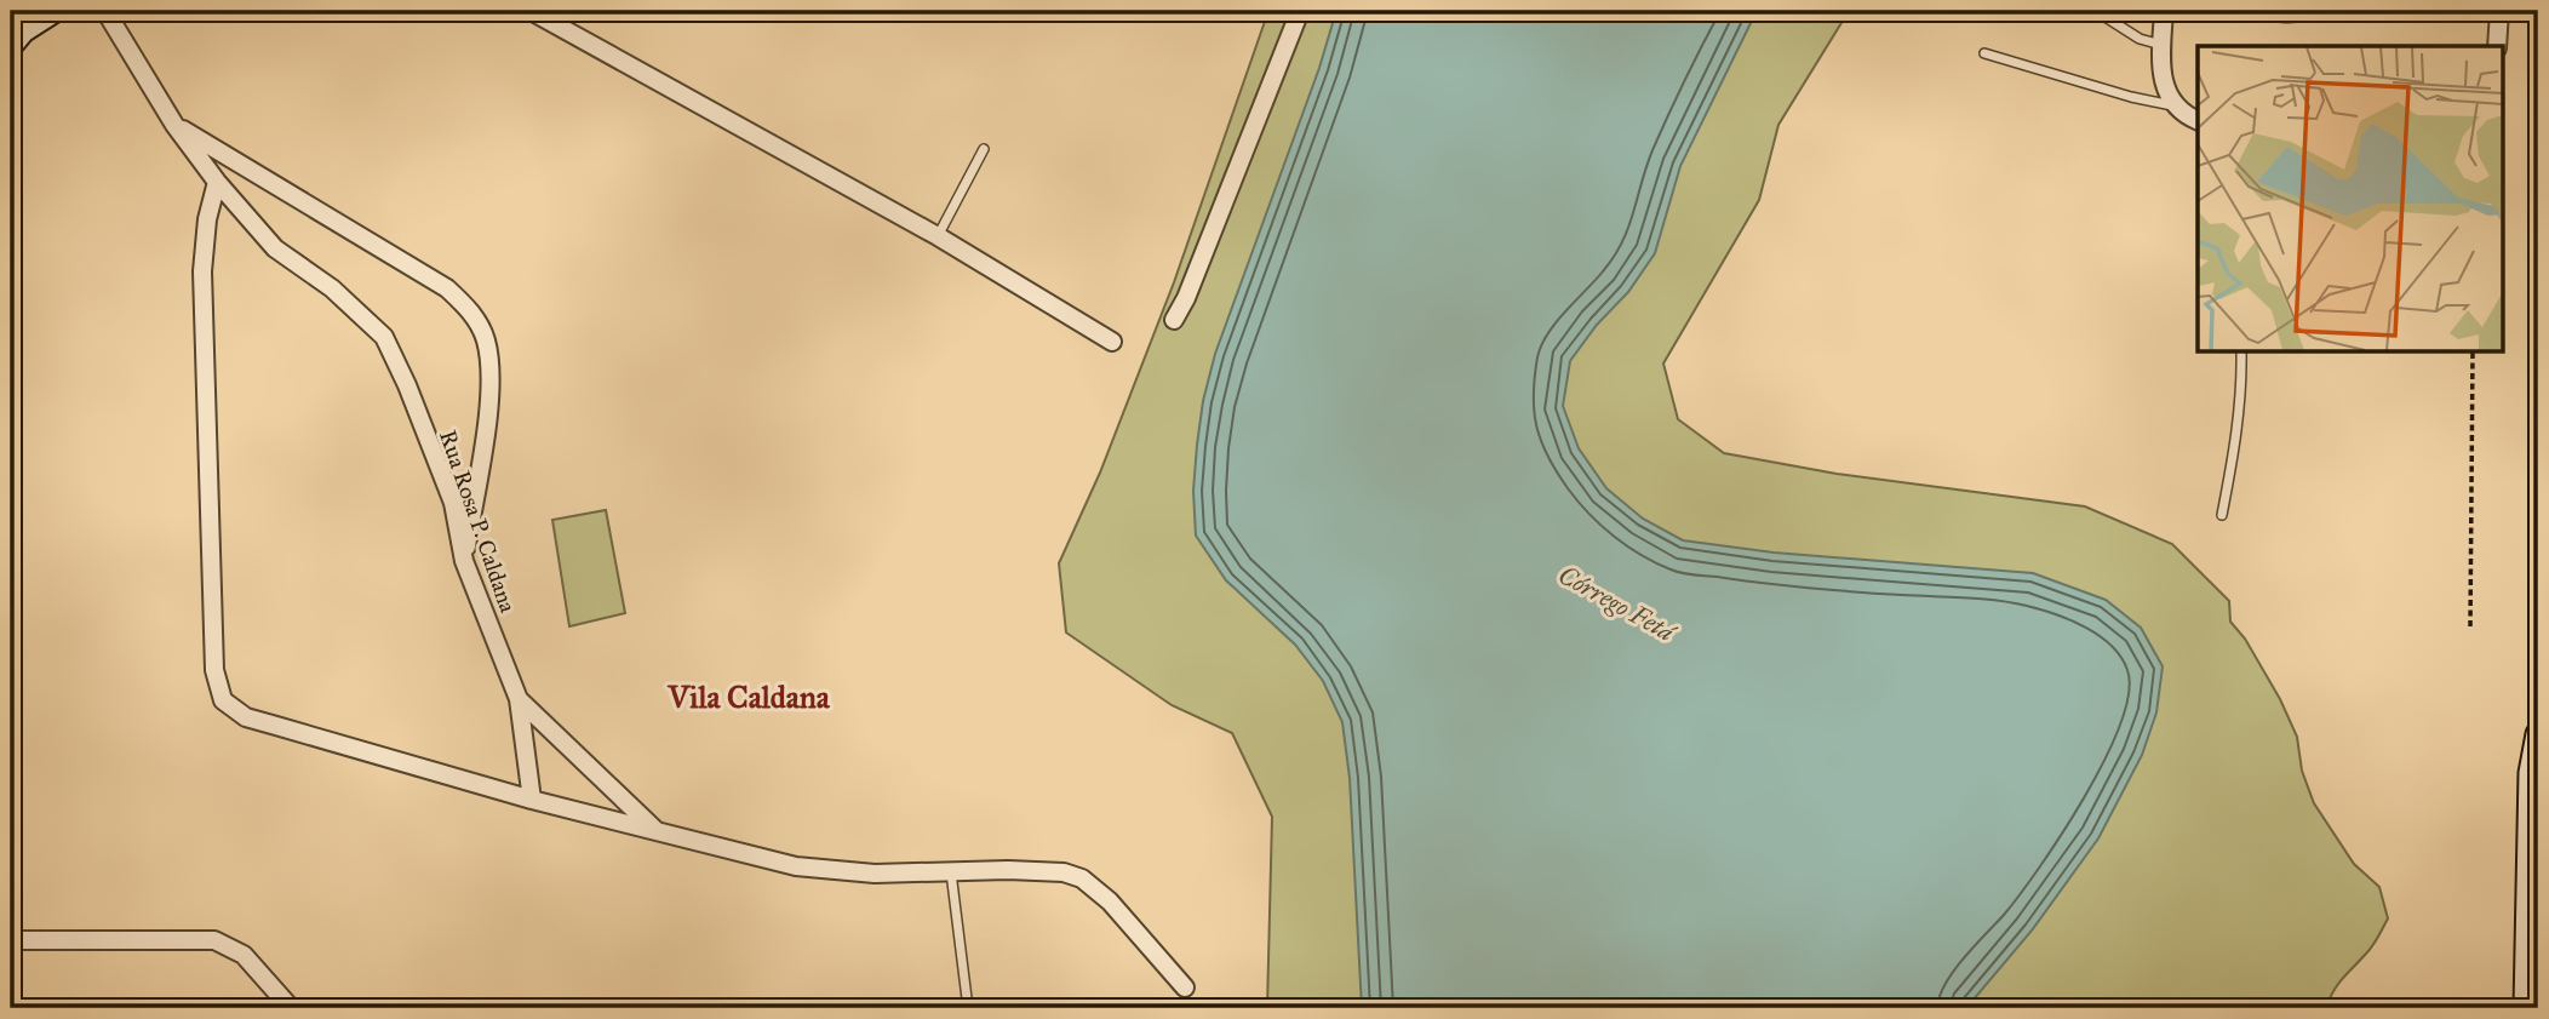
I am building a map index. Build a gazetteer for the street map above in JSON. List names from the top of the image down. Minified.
{"streets":{"street":["Rua Rosa P. Caldana"]},"districts":["Vila Caldana"],"water":["Córrego Fetá"]}
